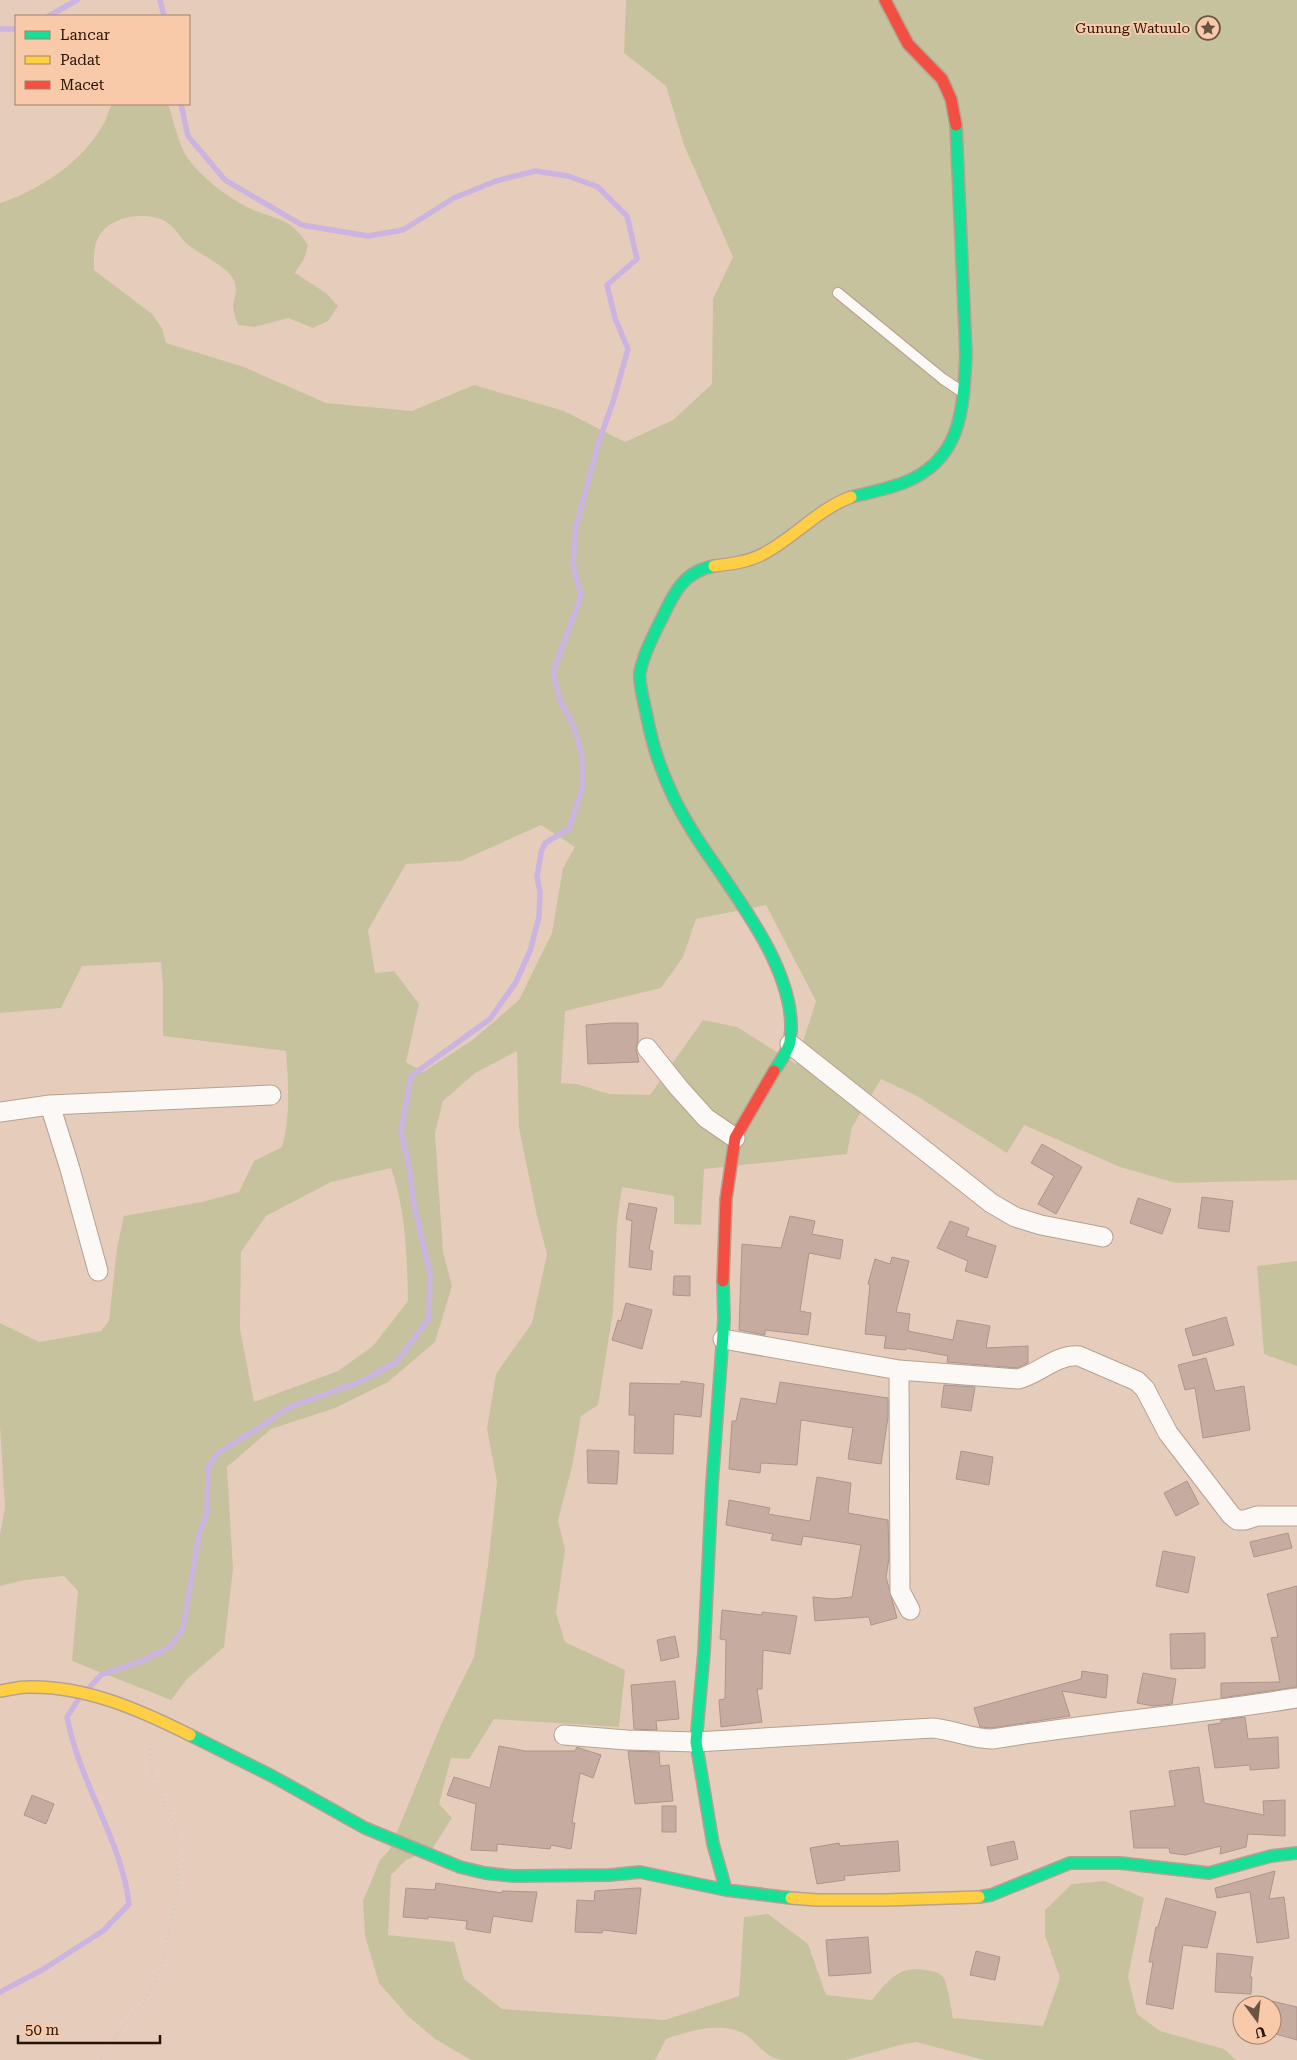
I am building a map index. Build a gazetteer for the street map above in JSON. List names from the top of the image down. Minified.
{"places":{"place":["Gunung Watuulo"]},"legend":["Lancar","Padat","Macet"],"scale_bar":"50 m","north":"bottom"}
